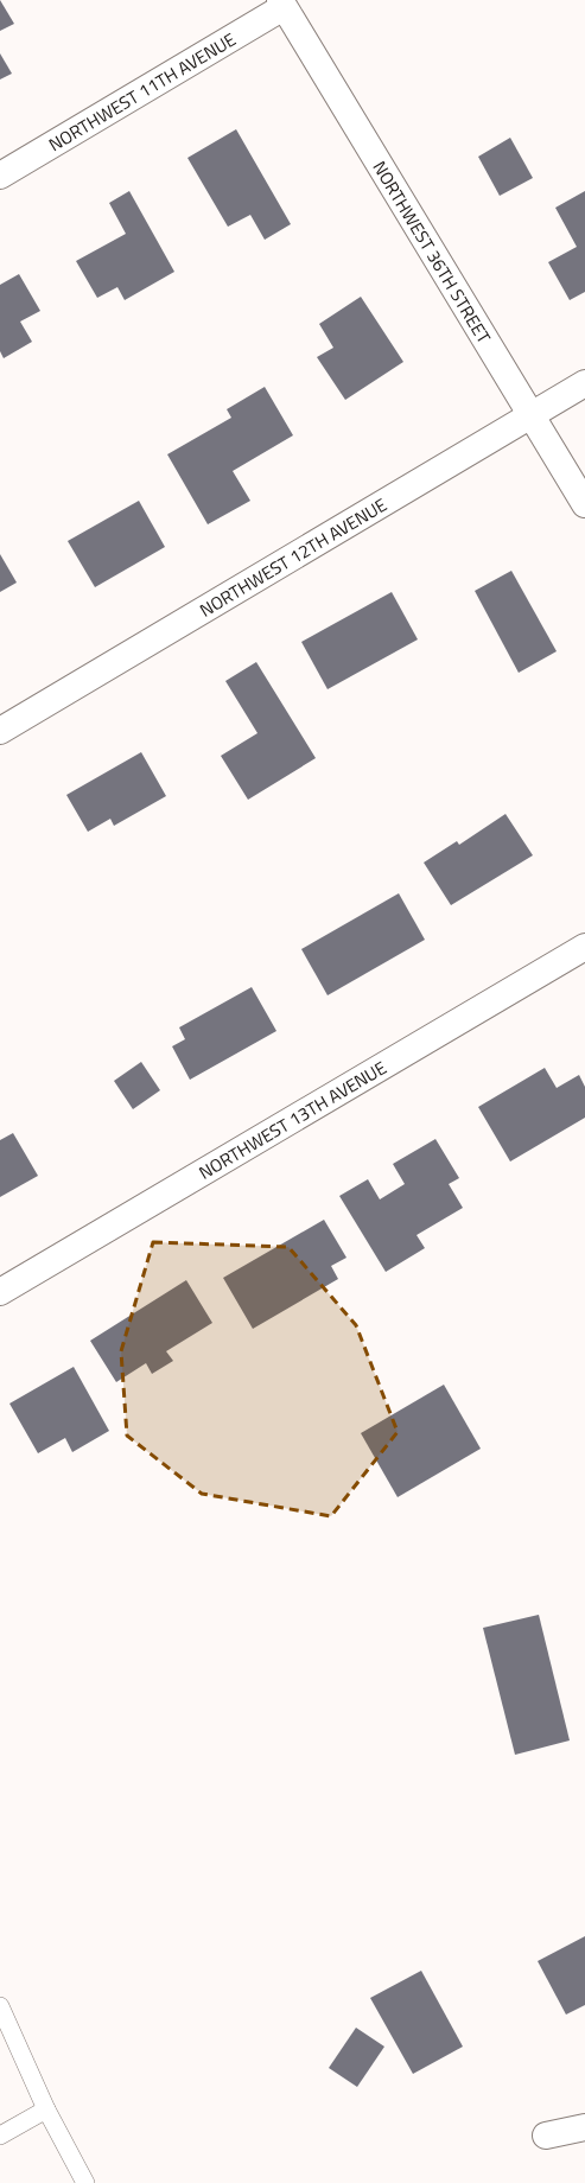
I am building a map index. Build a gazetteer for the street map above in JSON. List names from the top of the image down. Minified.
{"streets":{"street":["NORTHWEST 11TH AVENUE","NORTHWEST 36TH STREET","NORTHWEST 12TH AVENUE","NORTHWEST 13TH AVENUE"]},"crossings":[["NORTHWEST 11TH AVENUE","NORTHWEST 36TH STREET"],["NORTHWEST 36TH STREET","NORTHWEST 12TH AVENUE"]]}
